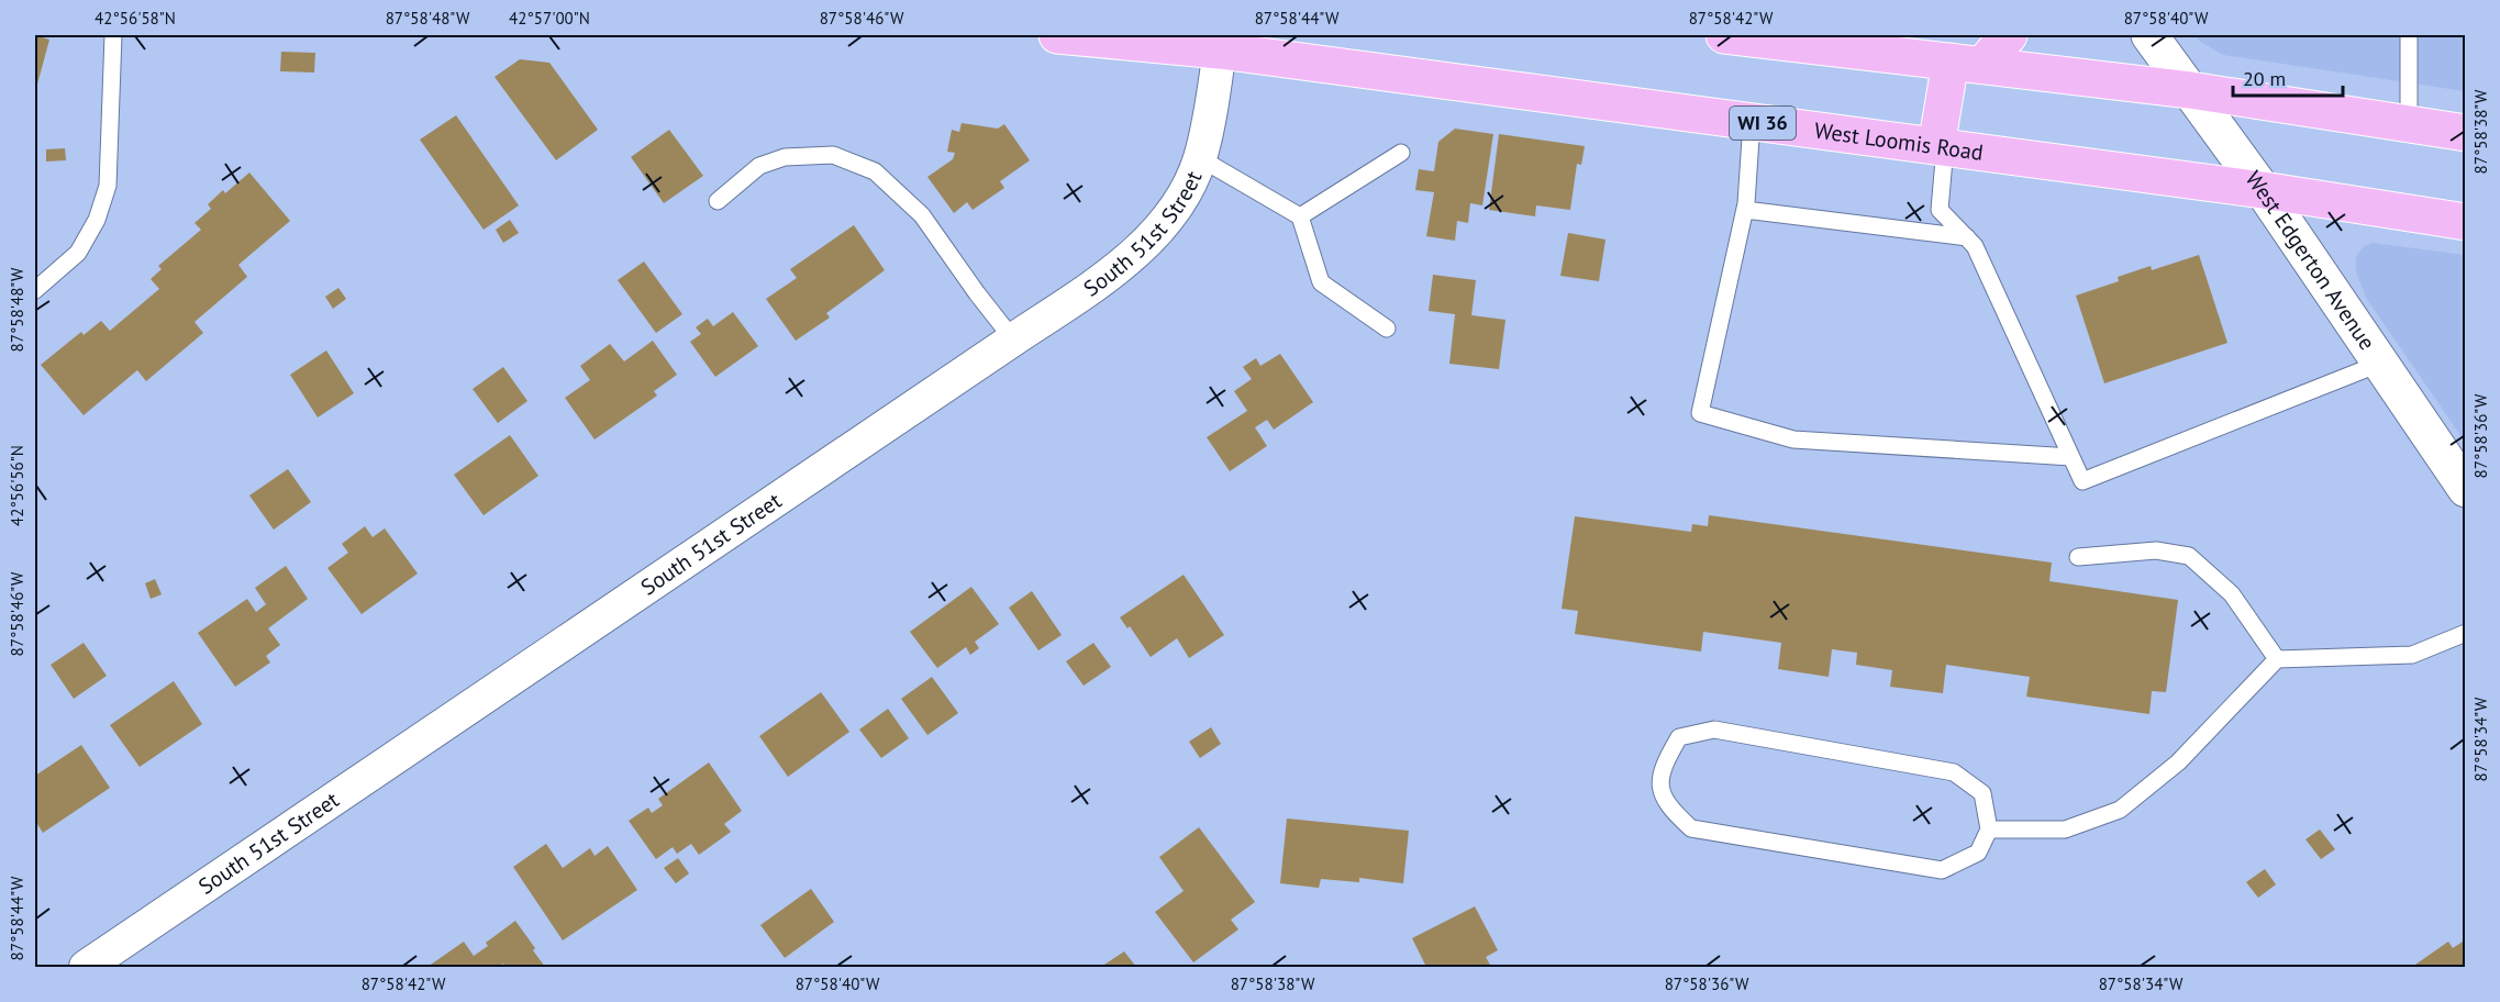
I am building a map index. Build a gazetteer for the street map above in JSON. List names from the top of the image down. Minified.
{"streets":{"main road":["WI 36","West Loomis Road"],"street":["South 51st Street","West Edgerton Avenue"]},"crossings":[["West Loomis Road","South 51st Street"],["West Loomis Road","West Edgerton Avenue"]],"scale_bar":"20 m","coordinates":["42°56'58\"N","87°58'48\"W","42°57'00\"N","87°58'46\"W","87°58'44\"W","87°58'42\"W","87°58'40\"W","87°58'38\"W","87°58'36\"W","42°56'56\"N","87°58'34\"W"]}
